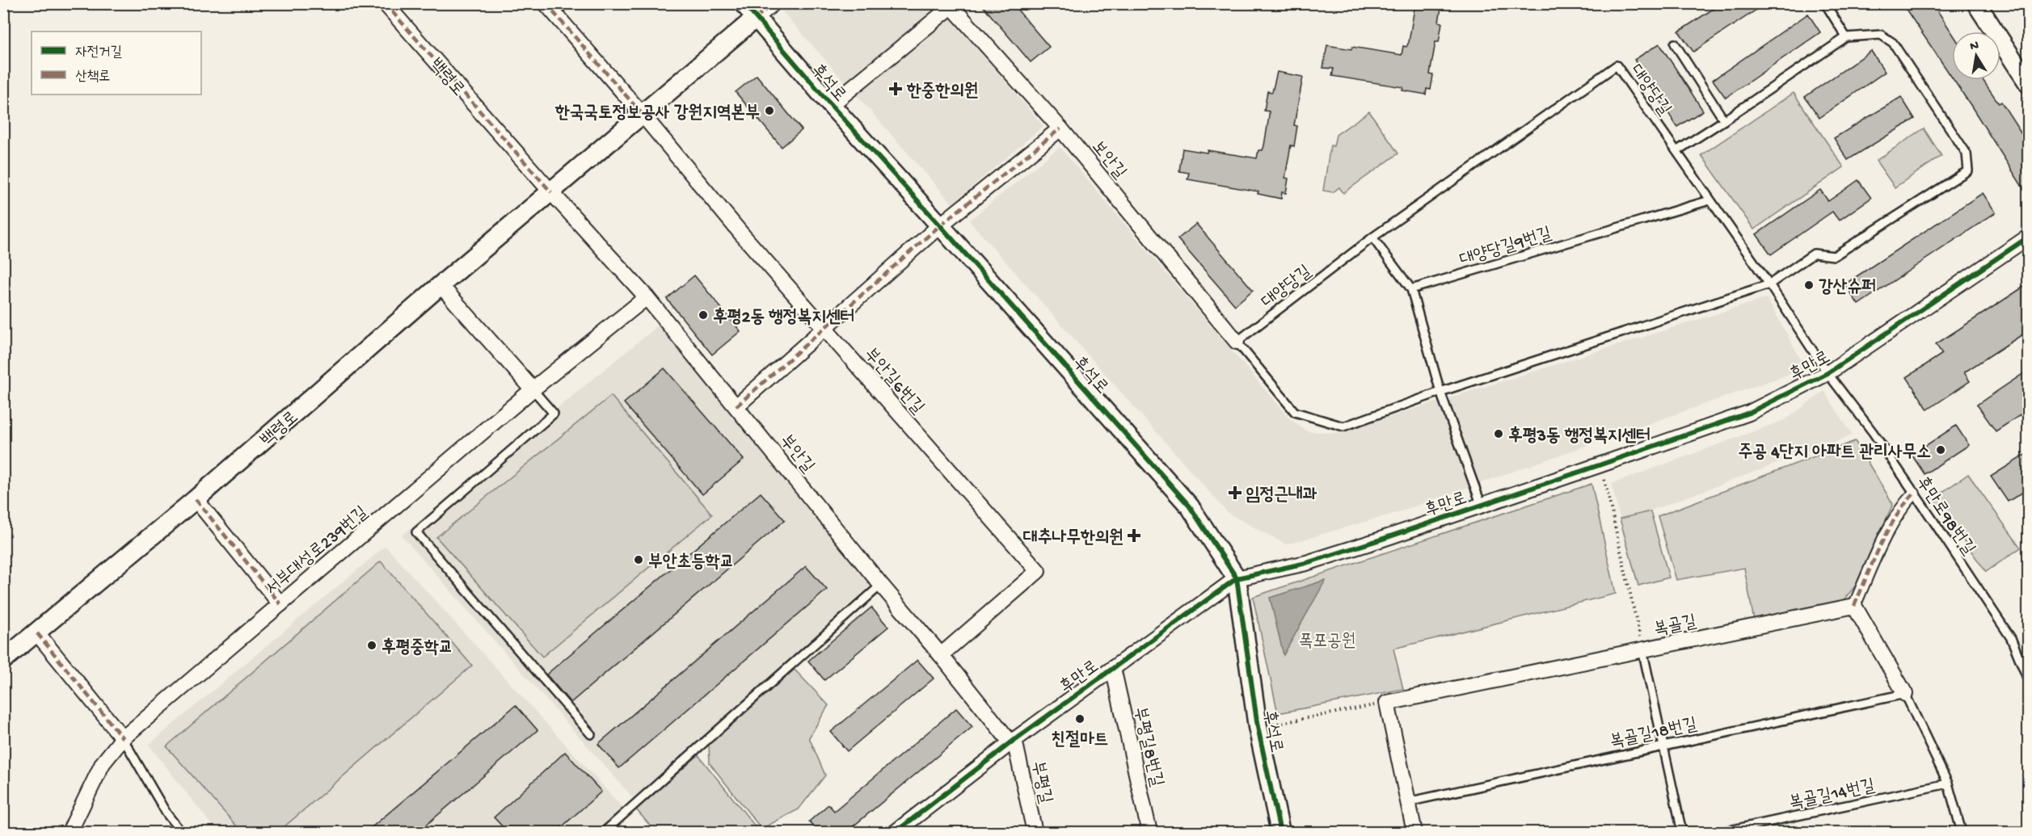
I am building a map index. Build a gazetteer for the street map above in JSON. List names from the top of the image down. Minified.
{"streets":{"street":["백령로","후석로","보안길","후만로","부안길6번길","부안길","서부대성로239번길","복골길","부평길8번길","부평길"],"lane":["대양당길","대양당길9번길","후만로98번길","복골길18번길","복골길14번길"]},"crossings":[["백령로","후석로"],["백령로","부안길6번길"],["백령로","부안길"],["후석로","후만로"],["대양당길","보안길"],["대양당길","대양당길9번길"],["대양당길","후만로"],["대양당길","후만로98번길"],["후만로","부안길"],["후만로","후만로98번길"],["후만로","부평길8번길"],["후만로","부평길"],["부안길6번길","부안길"],["부안길","서부대성로239번길"],["부안길","부평길"]],"parks":["폭포공원"],"places":{"health":["한중한의원","임정근내과","대추나무한의원"],"other":["한국국토정보공사 강원지역본부","강산슈퍼","후평2동 행정복지센터","후평3동 행정복지센터","주공 4단지 아파트 관리사무소","부안초등학교","후평중학교","친절마트"]},"legend":["자전거길","산책로"],"north":"top"}
